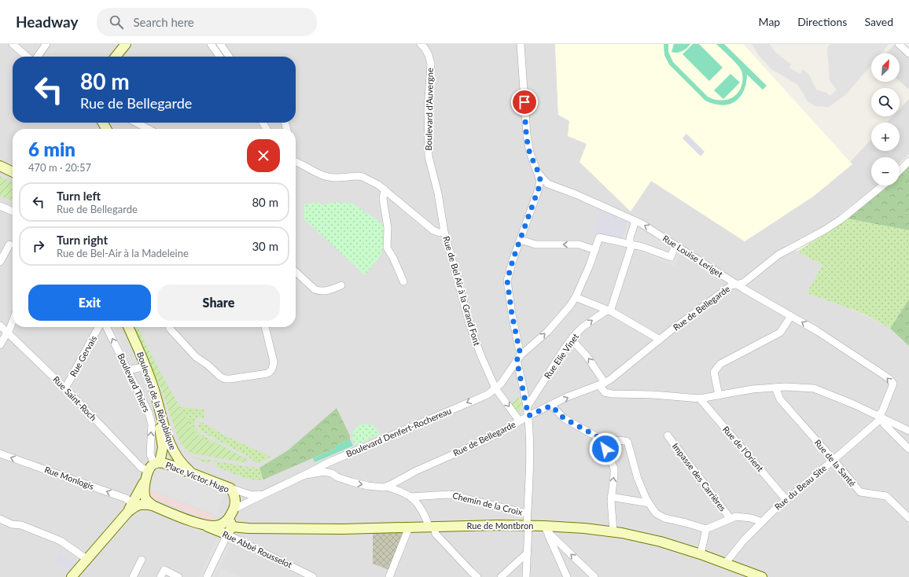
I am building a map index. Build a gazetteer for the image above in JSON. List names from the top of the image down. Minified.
{"streets":{"main road":["Boulevard de la République","Place Victor Hugo","Rue de Montbron","Rue Abbé Rousselot"],"street":["Boulevard d'Auvergne","Rue Louise Leriget","Rue de Bel Air à la Grand Font","Rue de Bellegarde","Rue Gervais","Rue Elie Vinet","Boulevard Thiers","Rue Saint-Roch","Boulevard Denfert-Rochereau","Rue de l'Orient","Rue de la Santé","Impasse des Carrières","Rue Monlogis","Rue du Beau Site","Chemin de la Croix"]},"crossings":[["Boulevard d'Auvergne","Rue de Bel Air à la Grand Font"],["Rue Louise Leriget","Rue de Bellegarde"],["Rue Louise Leriget","Rue du Beau Site"],["Rue de Bel Air à la Grand Font","Rue de Bellegarde"],["Rue de Bel Air à la Grand Font","Boulevard Denfert-Rochereau"],["Rue Gervais","Rue Saint-Roch"],["Boulevard Thiers","Boulevard de la République"],["Boulevard Thiers","Place Victor Hugo"],["Rue Saint-Roch","Place Victor Hugo"],["Boulevard de la République","Place Victor Hugo"],["Boulevard Denfert-Rochereau","Place Victor Hugo"],["Rue de l'Orient","Rue du Beau Site"],["Rue de la Santé","Rue du Beau Site"],["Rue du Beau Site","Rue de Montbron"],["Rue de Montbron","Rue Abbé Rousselot"]],"one_way":["Rue Louise Leriget","Rue Elie Vinet","Boulevard Thiers"],"north":"top right","page":{"header":"Headway","search":"Search here","nav":["Map","Directions","Saved"],"map_buttons":["+","−"],"turn":["80 m","Rue de Bellegarde"],"heading":["6 min","470 m · 20:57"],"list":[{"name":"Turn left","note":"Rue de Bellegarde","value":"80 m"},{"name":"Turn right","note":"Rue de Bel-Air à la Madeleine","value":"30 m"}],"buttons":["Exit","Share"]}}
